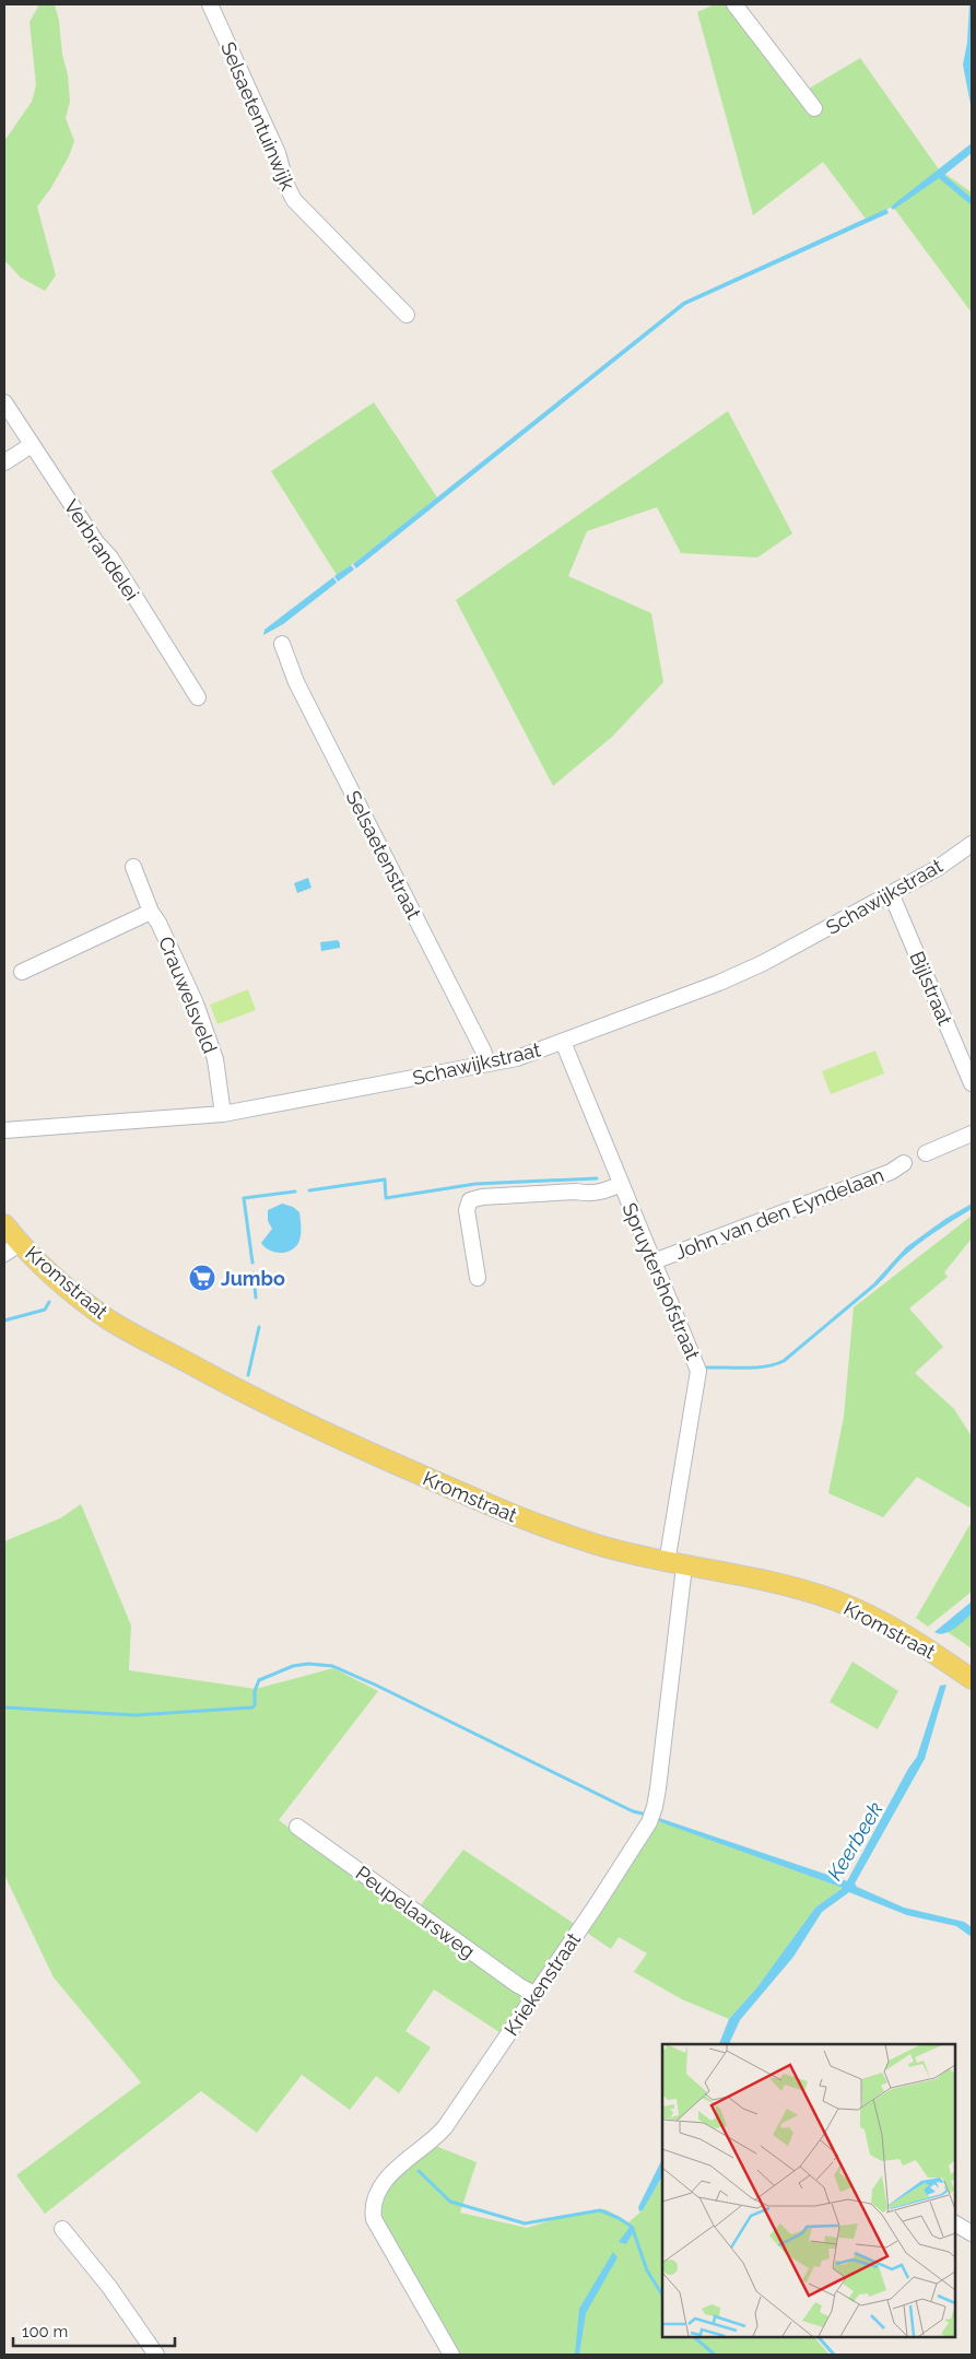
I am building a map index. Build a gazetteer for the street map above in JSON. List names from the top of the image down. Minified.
{"streets":{"main road":["Kromstraat"],"street":["Selsaetentuinwijk","Verbrandelei","Selsaetenstraat","Schawijkstraat","Bijlstraat","Crauwelsveld","John van den Eyndelaan","Spruytershofstraat","Peupelaarsweg","Kriekenstraat"]},"crossings":[["Selsaetenstraat","Schawijkstraat"],["Schawijkstraat","Bijlstraat"],["Schawijkstraat","Crauwelsveld"],["Schawijkstraat","Spruytershofstraat"],["John van den Eyndelaan","Spruytershofstraat"],["Spruytershofstraat","Kromstraat"],["Spruytershofstraat","Kriekenstraat"],["Kromstraat","Kriekenstraat"],["Peupelaarsweg","Kriekenstraat"]],"water":["Keerbeek"],"places":{"supermarket":["Jumbo"]},"scale_bar":"100 m"}
